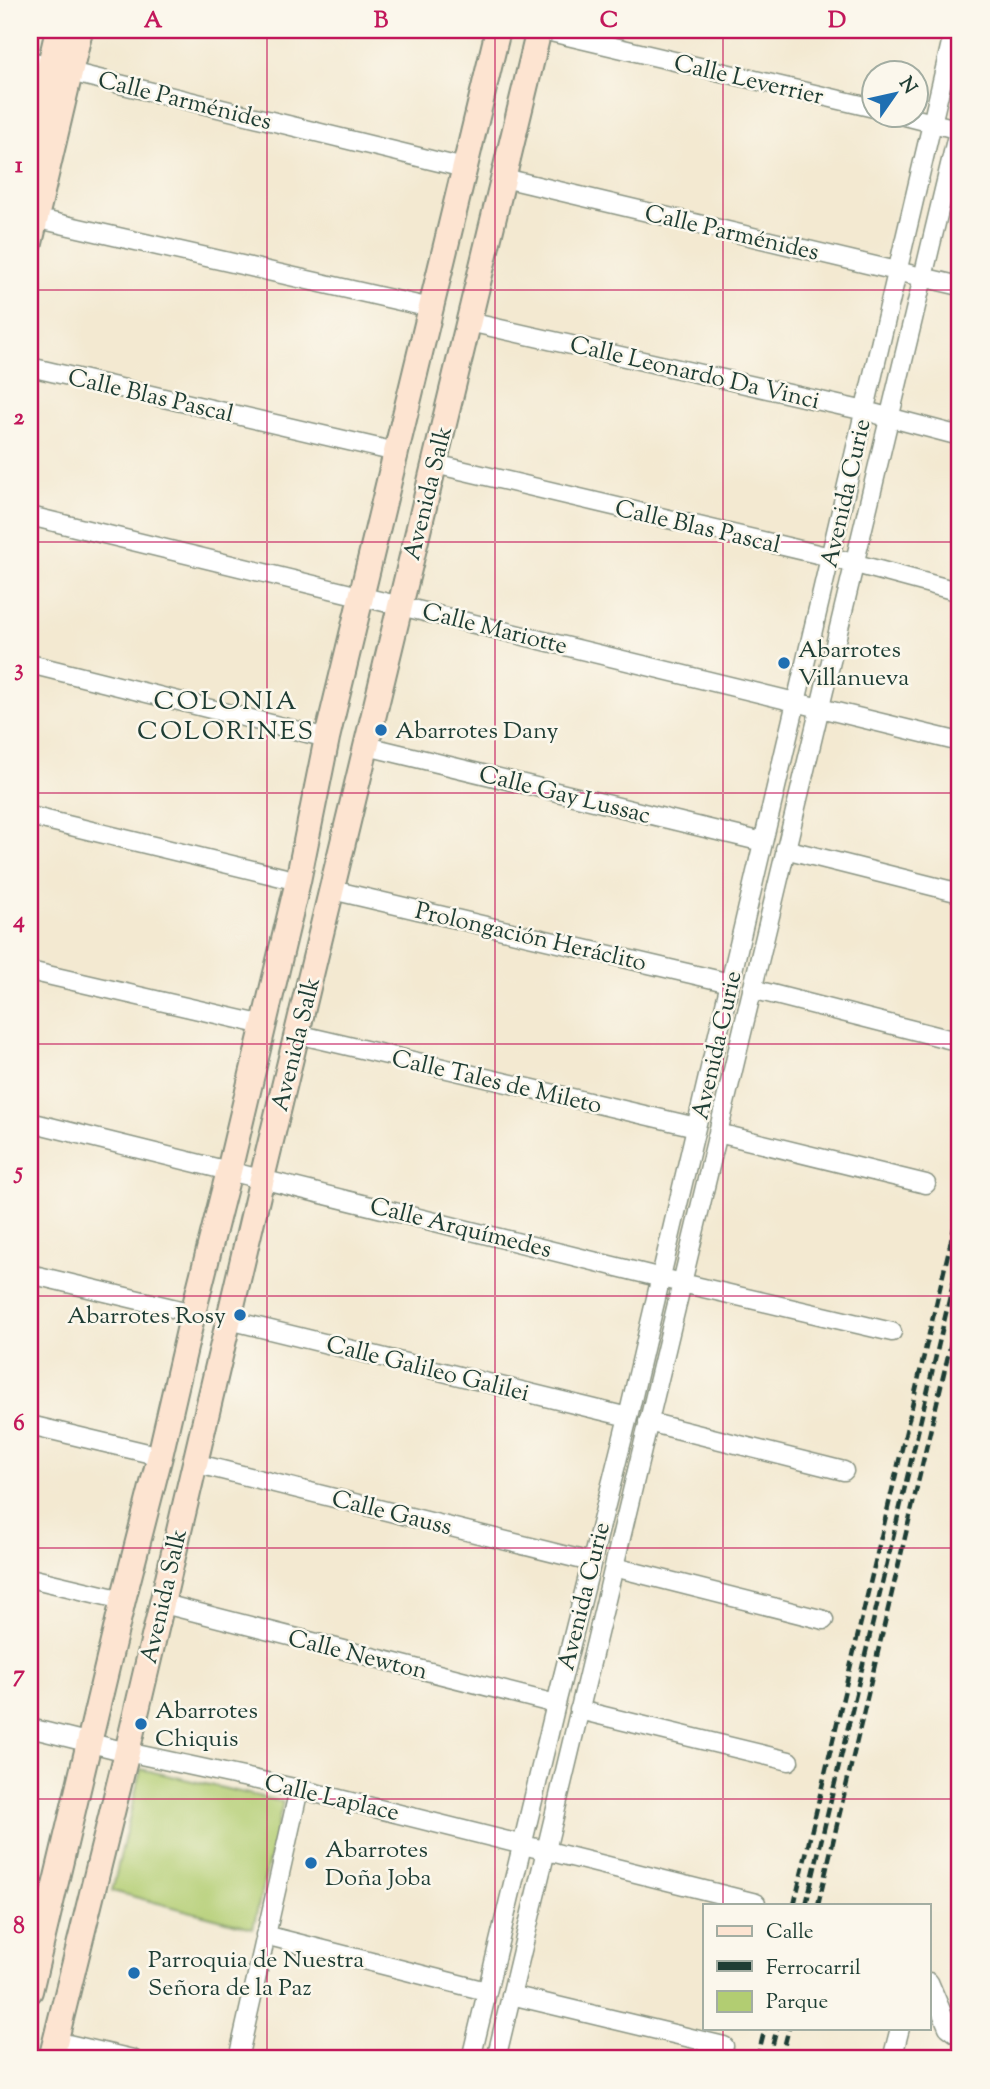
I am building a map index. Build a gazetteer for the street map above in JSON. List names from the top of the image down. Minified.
{"streets":{"main road":["Avenida Salk"],"street":["Calle Leverrier","Calle Parménides","Calle Leonardo Da Vinci","Calle Blas Pascal","Avenida Curie","Calle Mariotte","Calle Gay Lussac","Prolongación Heráclito","Calle Tales de Mileto","Calle Arquímedes","Calle Galileo Galilei","Calle Gauss","Calle Newton","Calle Laplace"]},"crossings":[["Calle Leverrier","Avenida Salk"],["Calle Parménides","Avenida Salk"],["Calle Parménides","Avenida Curie"],["Calle Leonardo Da Vinci","Avenida Salk"],["Calle Leonardo Da Vinci","Avenida Curie"],["Calle Blas Pascal","Avenida Salk"],["Calle Blas Pascal","Avenida Curie"],["Avenida Salk","Calle Mariotte"],["Avenida Salk","Calle Gay Lussac"],["Avenida Salk","Prolongación Heráclito"],["Avenida Salk","Calle Tales de Mileto"],["Avenida Salk","Calle Arquímedes"],["Avenida Salk","Calle Galileo Galilei"],["Avenida Salk","Calle Gauss"],["Avenida Salk","Calle Newton"],["Avenida Salk","Calle Laplace"],["Avenida Curie","Calle Mariotte"],["Avenida Curie","Calle Gay Lussac"],["Avenida Curie","Prolongación Heráclito"],["Avenida Curie","Calle Tales de Mileto"],["Avenida Curie","Calle Arquímedes"],["Avenida Curie","Calle Galileo Galilei"],["Avenida Curie","Calle Gauss"],["Avenida Curie","Calle Newton"],["Avenida Curie","Calle Laplace"]],"districts":["COLONIA COLORINES"],"places":["Abarrotes Villanueva","Abarrotes Dany","Abarrotes Rosy","Abarrotes Chiquis","Abarrotes Doña Joba","Parroquia de Nuestra Señora de la Paz"],"legend":["Calle","Ferrocarril","Parque"],"north":"top right","grid":{"columns":["A","B","C","D"],"rows":["1","2","3","4","5","6","7","8"]}}
